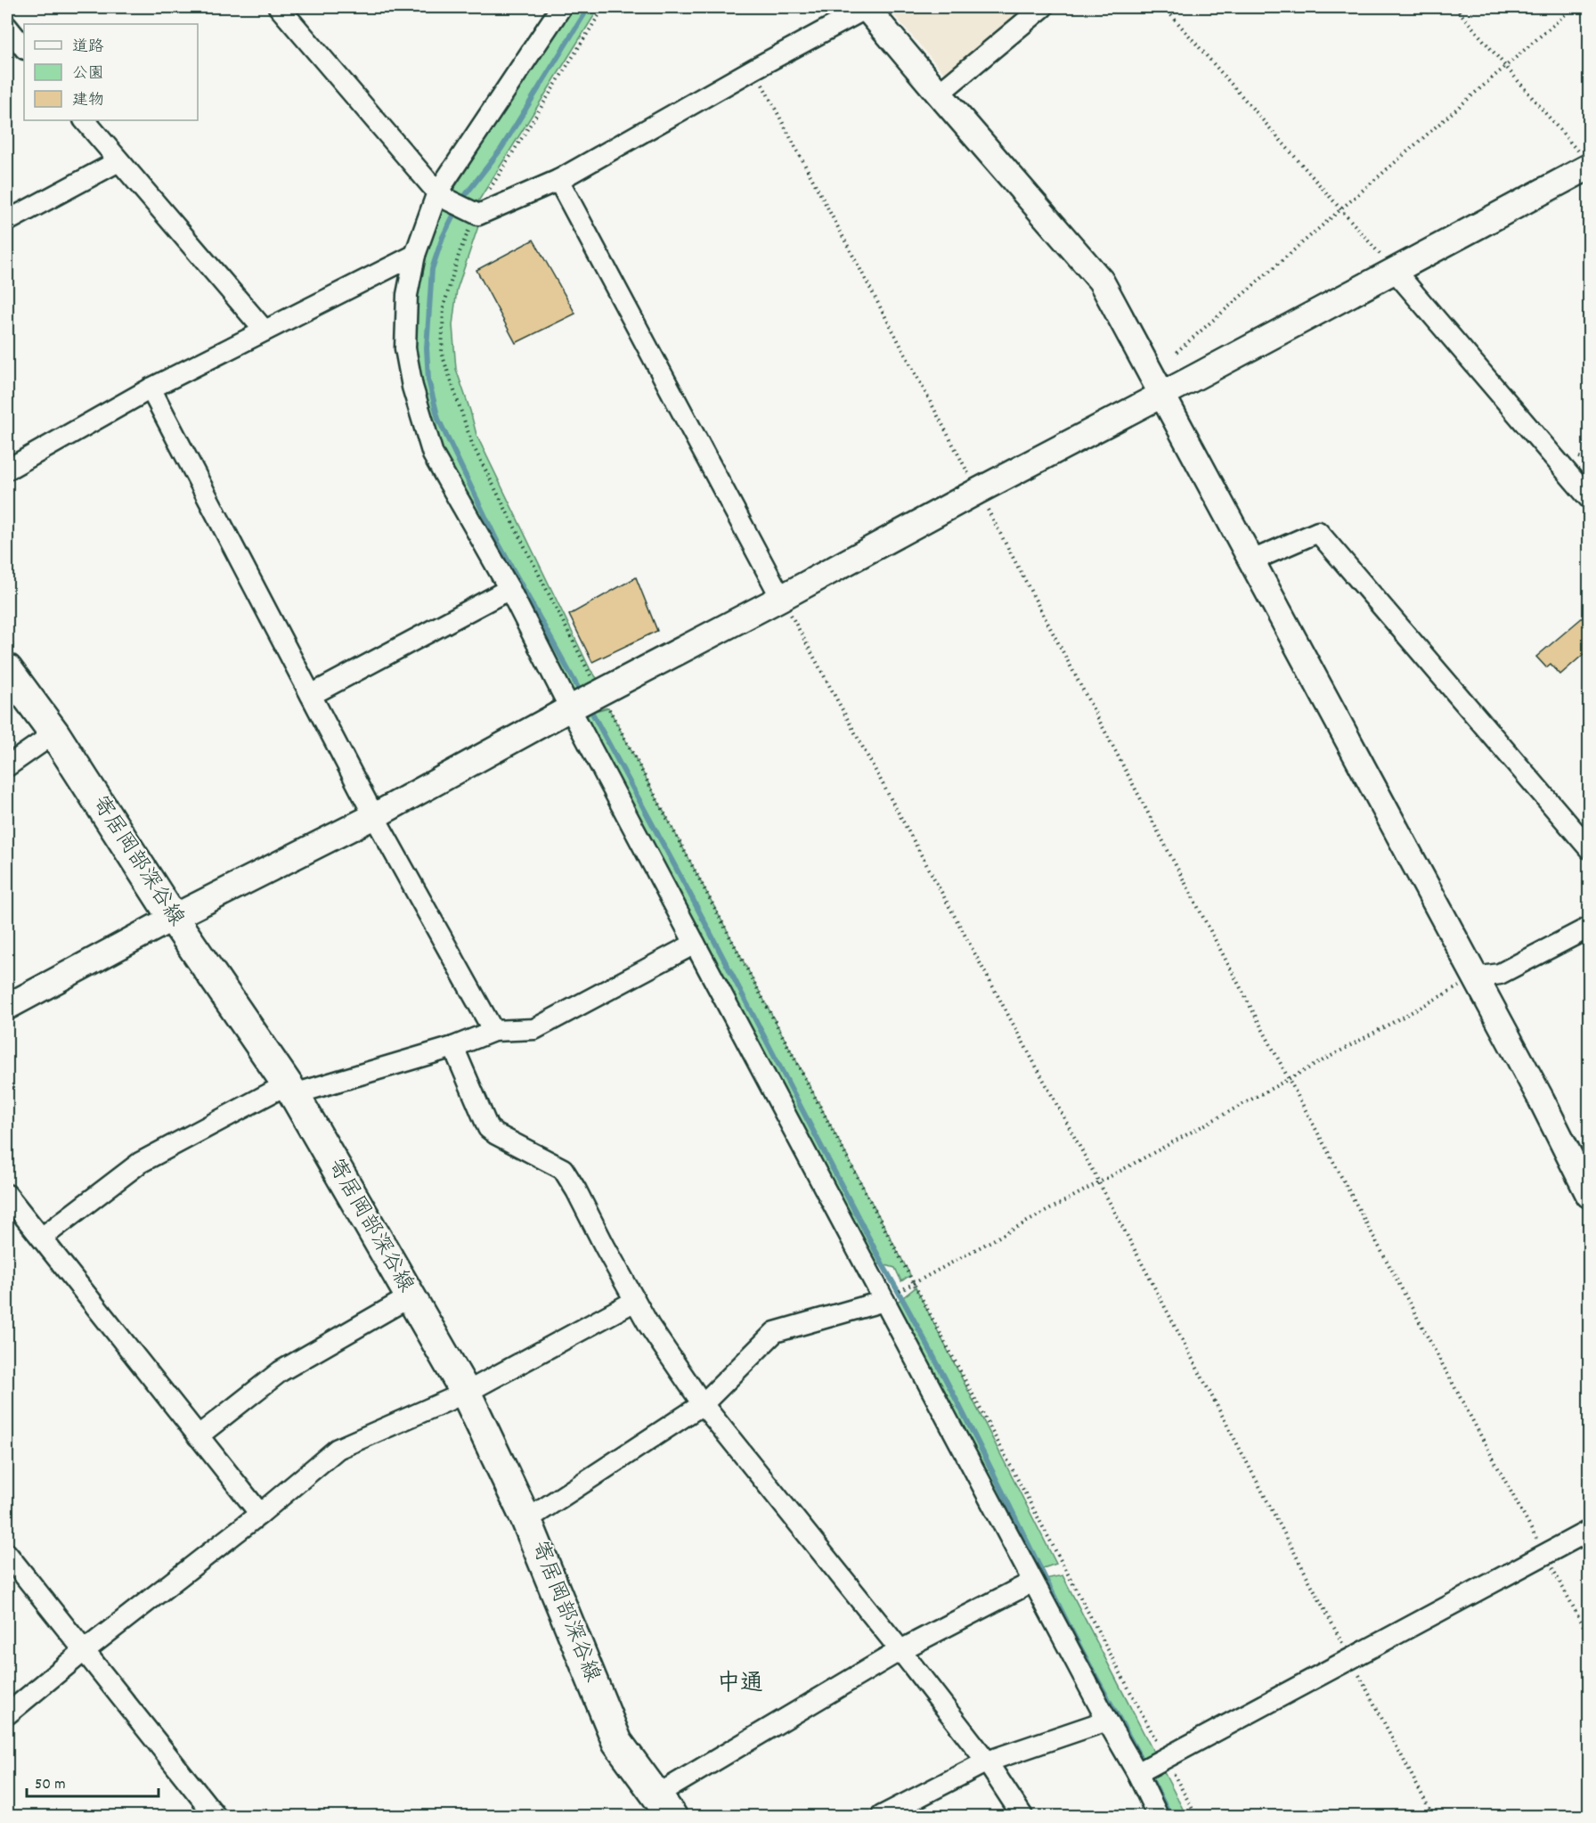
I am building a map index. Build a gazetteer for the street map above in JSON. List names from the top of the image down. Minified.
{"streets":{"main road":["寄居岡部深谷線"]},"districts":["中通"],"legend":["道路","公園","建物"],"scale_bar":"50 m"}
